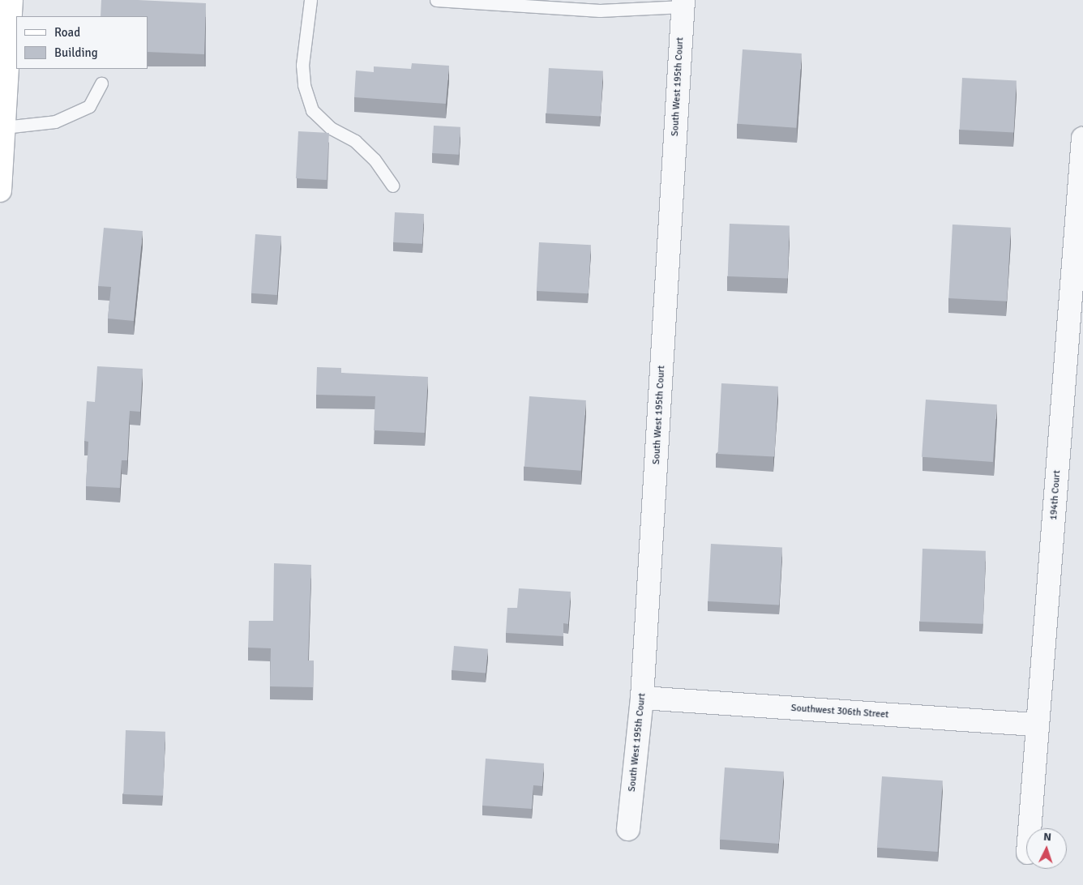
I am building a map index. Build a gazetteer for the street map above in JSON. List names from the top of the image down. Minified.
{"streets":{"street":["South West 195th Court","194th Court","Southwest 306th Street"]},"crossings":[["South West 195th Court","Southwest 306th Street"],["194th Court","Southwest 306th Street"]],"legend":["Road","Building"],"north":"top"}
